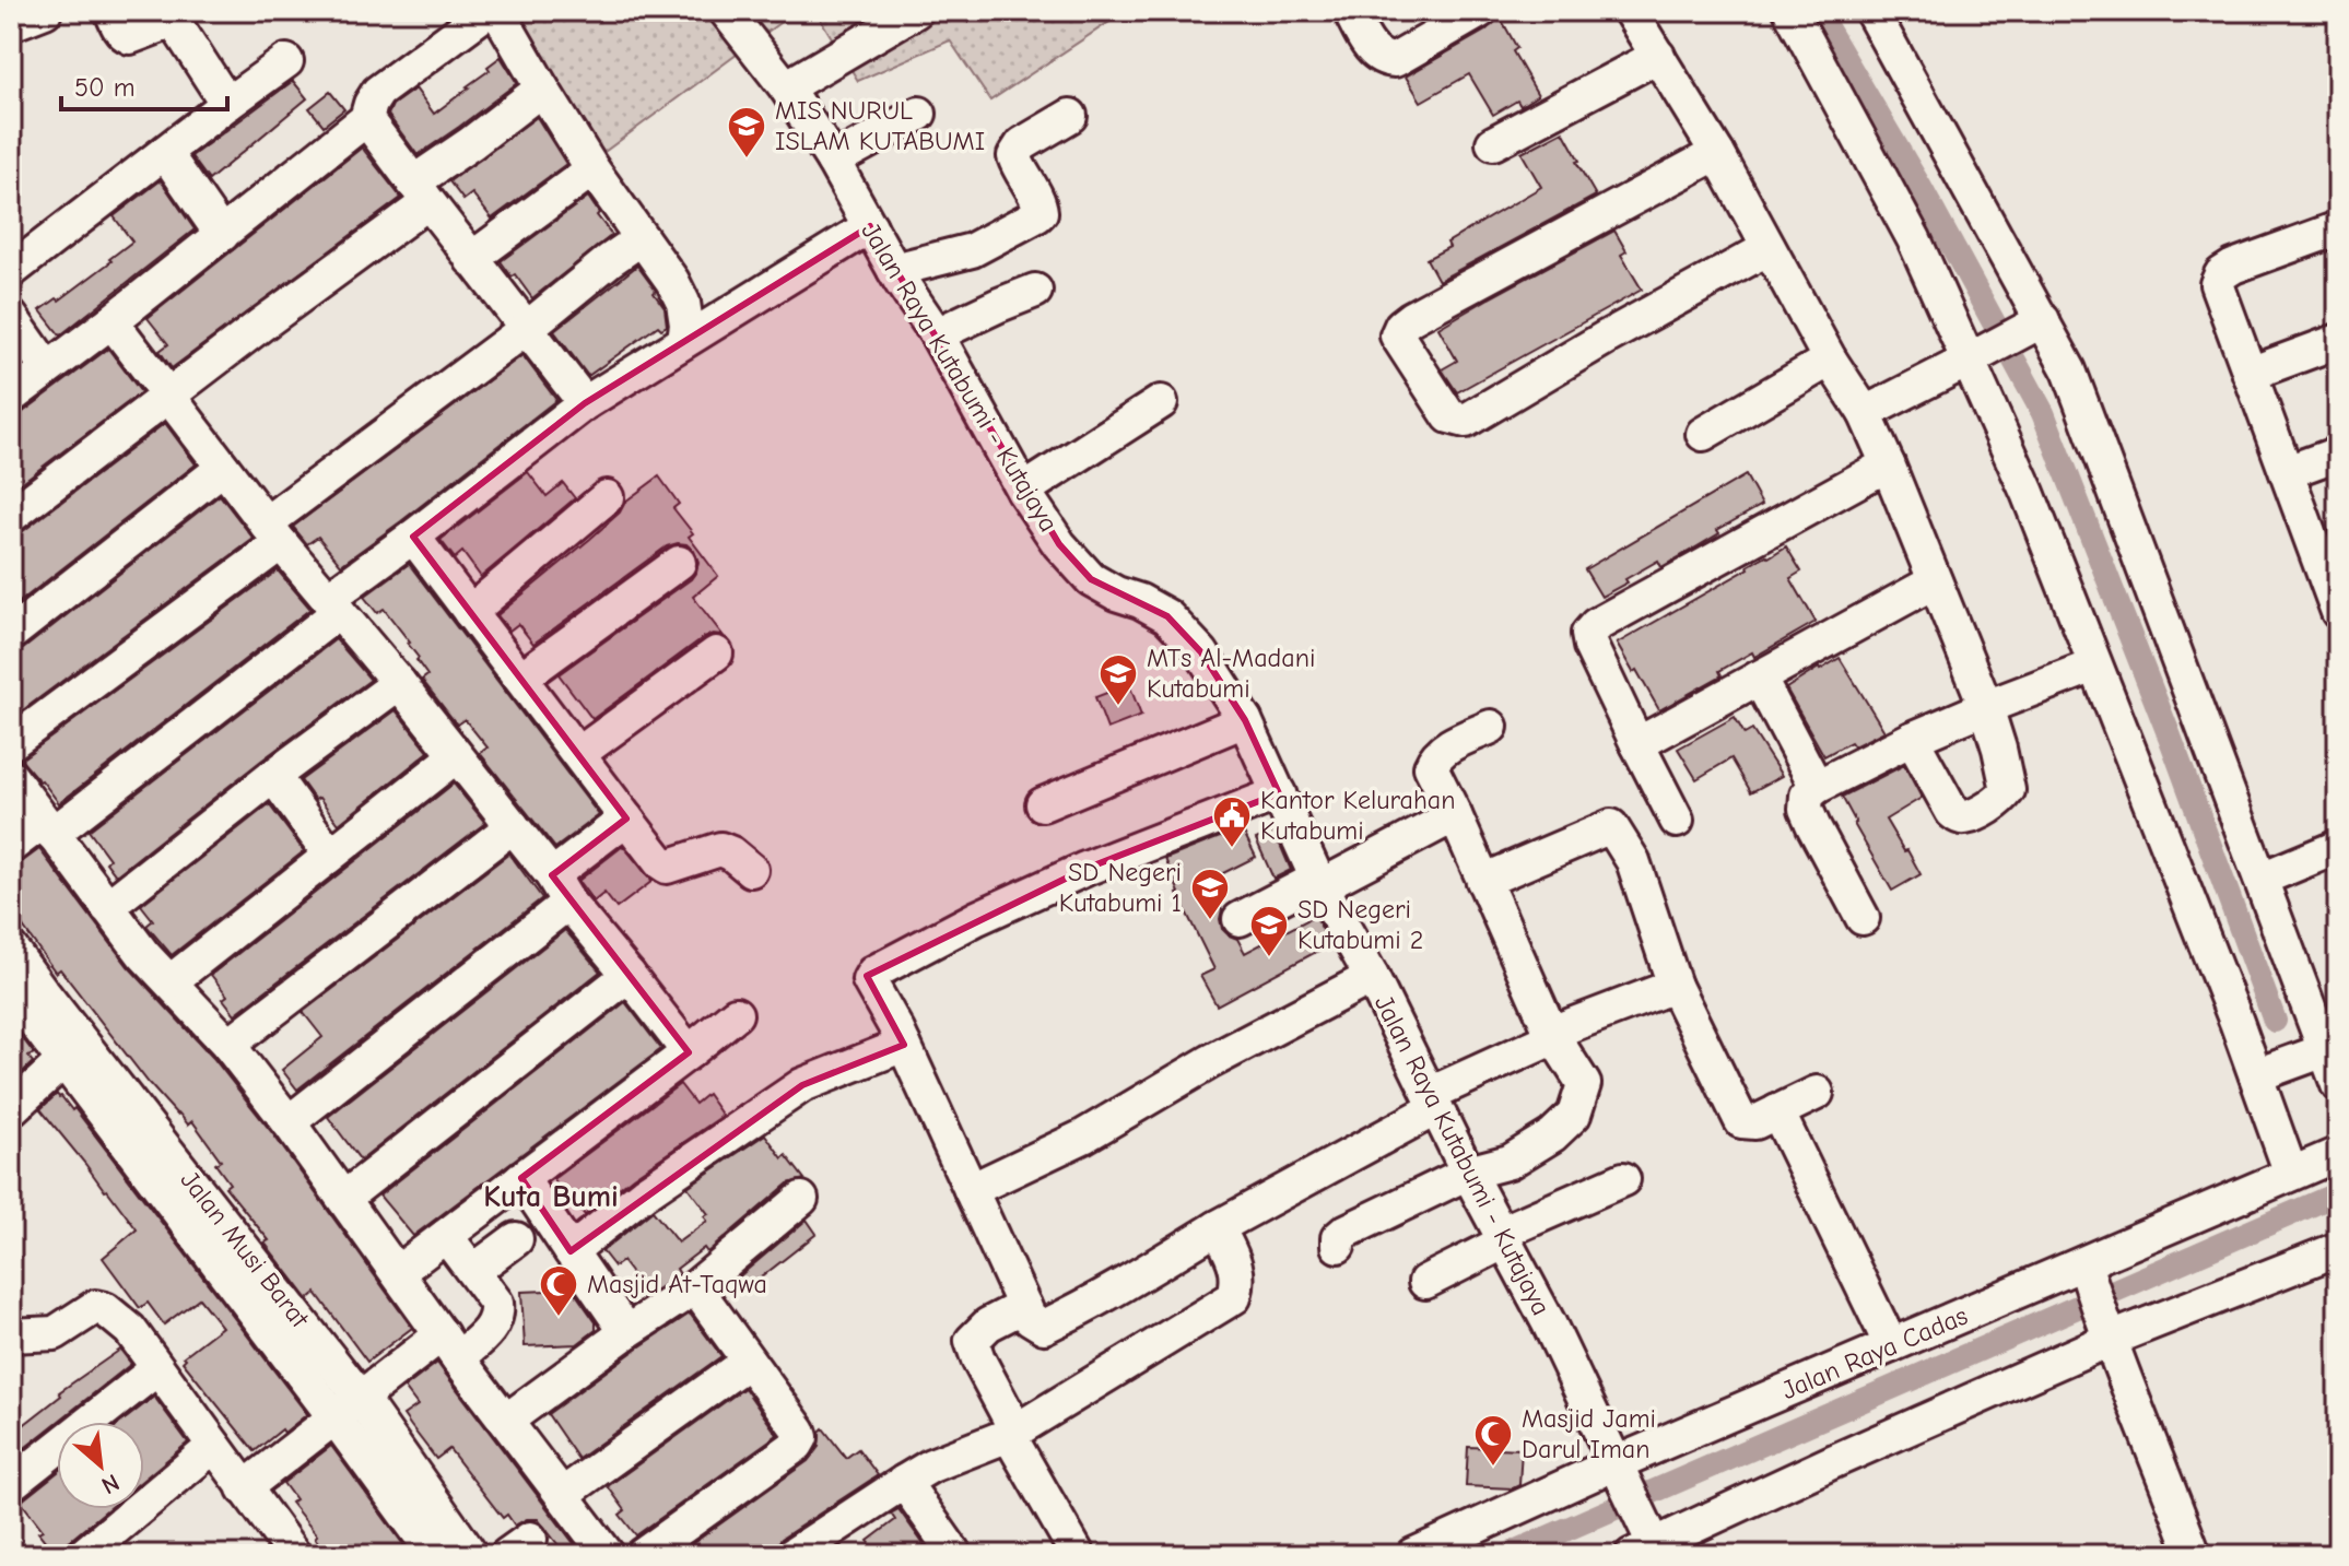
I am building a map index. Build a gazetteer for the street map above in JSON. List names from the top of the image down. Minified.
{"streets":{"street":["Jalan Raya Kutabumi - Kutajaya","Jalan Musi Barat","Jalan Raya Cadas"]},"crossings":[["Jalan Raya Kutabumi - Kutajaya","Jalan Raya Cadas"]],"districts":["Kuta Bumi"],"places":{"school or university":["MIS NURUL ISLAM KUTABUMI","MTs Al-Madani Kutabumi","SD Negeri Kutabumi 1","SD Negeri Kutabumi 2"],"public building":["Kantor Kelurahan Kutabumi"],"mosque":["Masjid At-Taqwa","Masjid Jami Darul Iman"]},"scale_bar":"50 m","north":"bottom right"}
